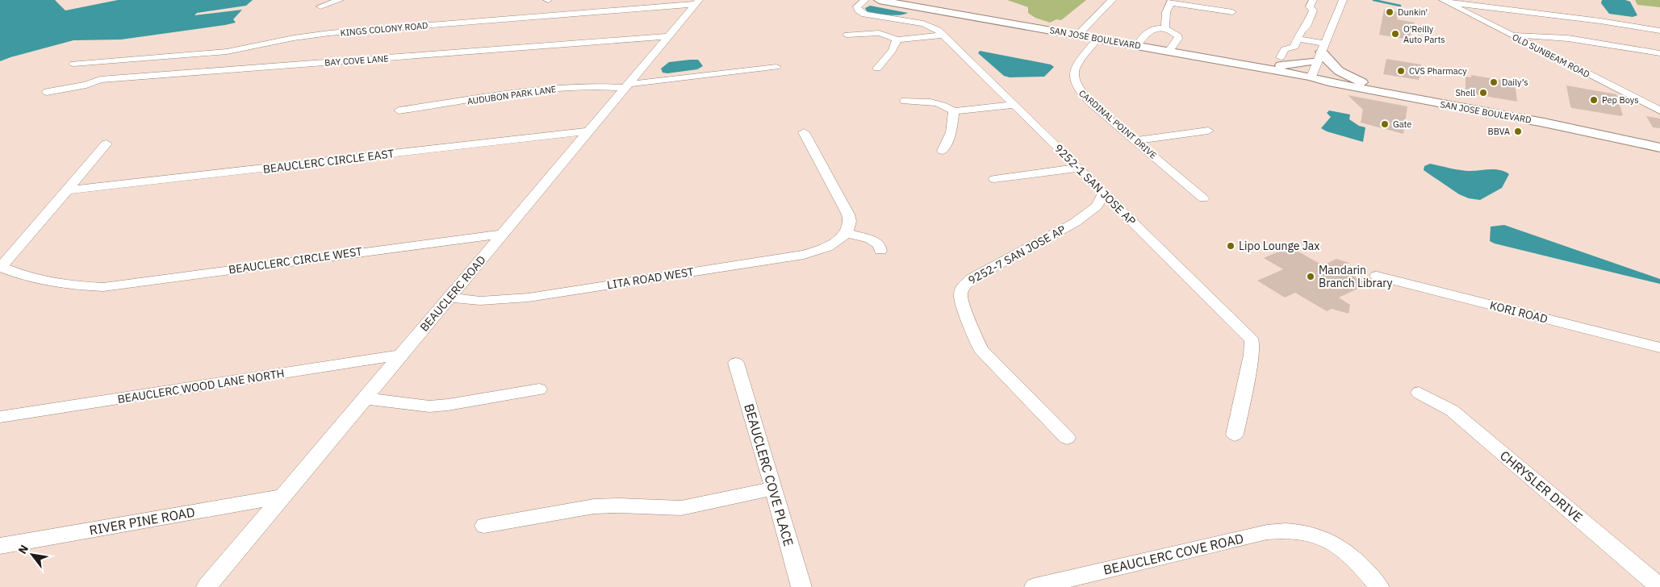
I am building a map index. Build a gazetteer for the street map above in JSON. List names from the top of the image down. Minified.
{"streets":{"main road":["SAN JOSE BOULEVARD"],"street":["KINGS COLONY ROAD","OLD SUNBEAM ROAD","BAY COVE LANE","AUDUBON PARK LANE","CARDINAL POINT DRIVE","BEAUCLERC CIRCLE EAST","9252-1 SAN JOSE AP","9252-7 SAN JOSE AP","BEAUCLERC CIRCLE WEST","LITA ROAD WEST","BEAUCLERC ROAD","KORI ROAD","BEAUCLERC WOOD LANE NORTH","BEAUCLERC COVE PLACE","CHRYSLER DRIVE","RIVER PINE ROAD","BEAUCLERC COVE ROAD"]},"crossings":[["KINGS COLONY ROAD","BEAUCLERC ROAD"],["SAN JOSE BOULEVARD","CARDINAL POINT DRIVE"],["BAY COVE LANE","BEAUCLERC ROAD"],["AUDUBON PARK LANE","BEAUCLERC ROAD"],["BEAUCLERC CIRCLE EAST","BEAUCLERC CIRCLE WEST"],["BEAUCLERC CIRCLE EAST","BEAUCLERC ROAD"],["9252-1 SAN JOSE AP","9252-7 SAN JOSE AP"],["BEAUCLERC CIRCLE WEST","BEAUCLERC ROAD"],["LITA ROAD WEST","BEAUCLERC ROAD"],["BEAUCLERC ROAD","BEAUCLERC WOOD LANE NORTH"],["BEAUCLERC ROAD","RIVER PINE ROAD"]],"places":["Dunkin'","O'Reilly Auto Parts","CVS Pharmacy","Daily’s","Shell","Pep Boys","Gate","BBVA","Lipo Lounge Jax","Mandarin Branch Library"],"north":"top left"}
